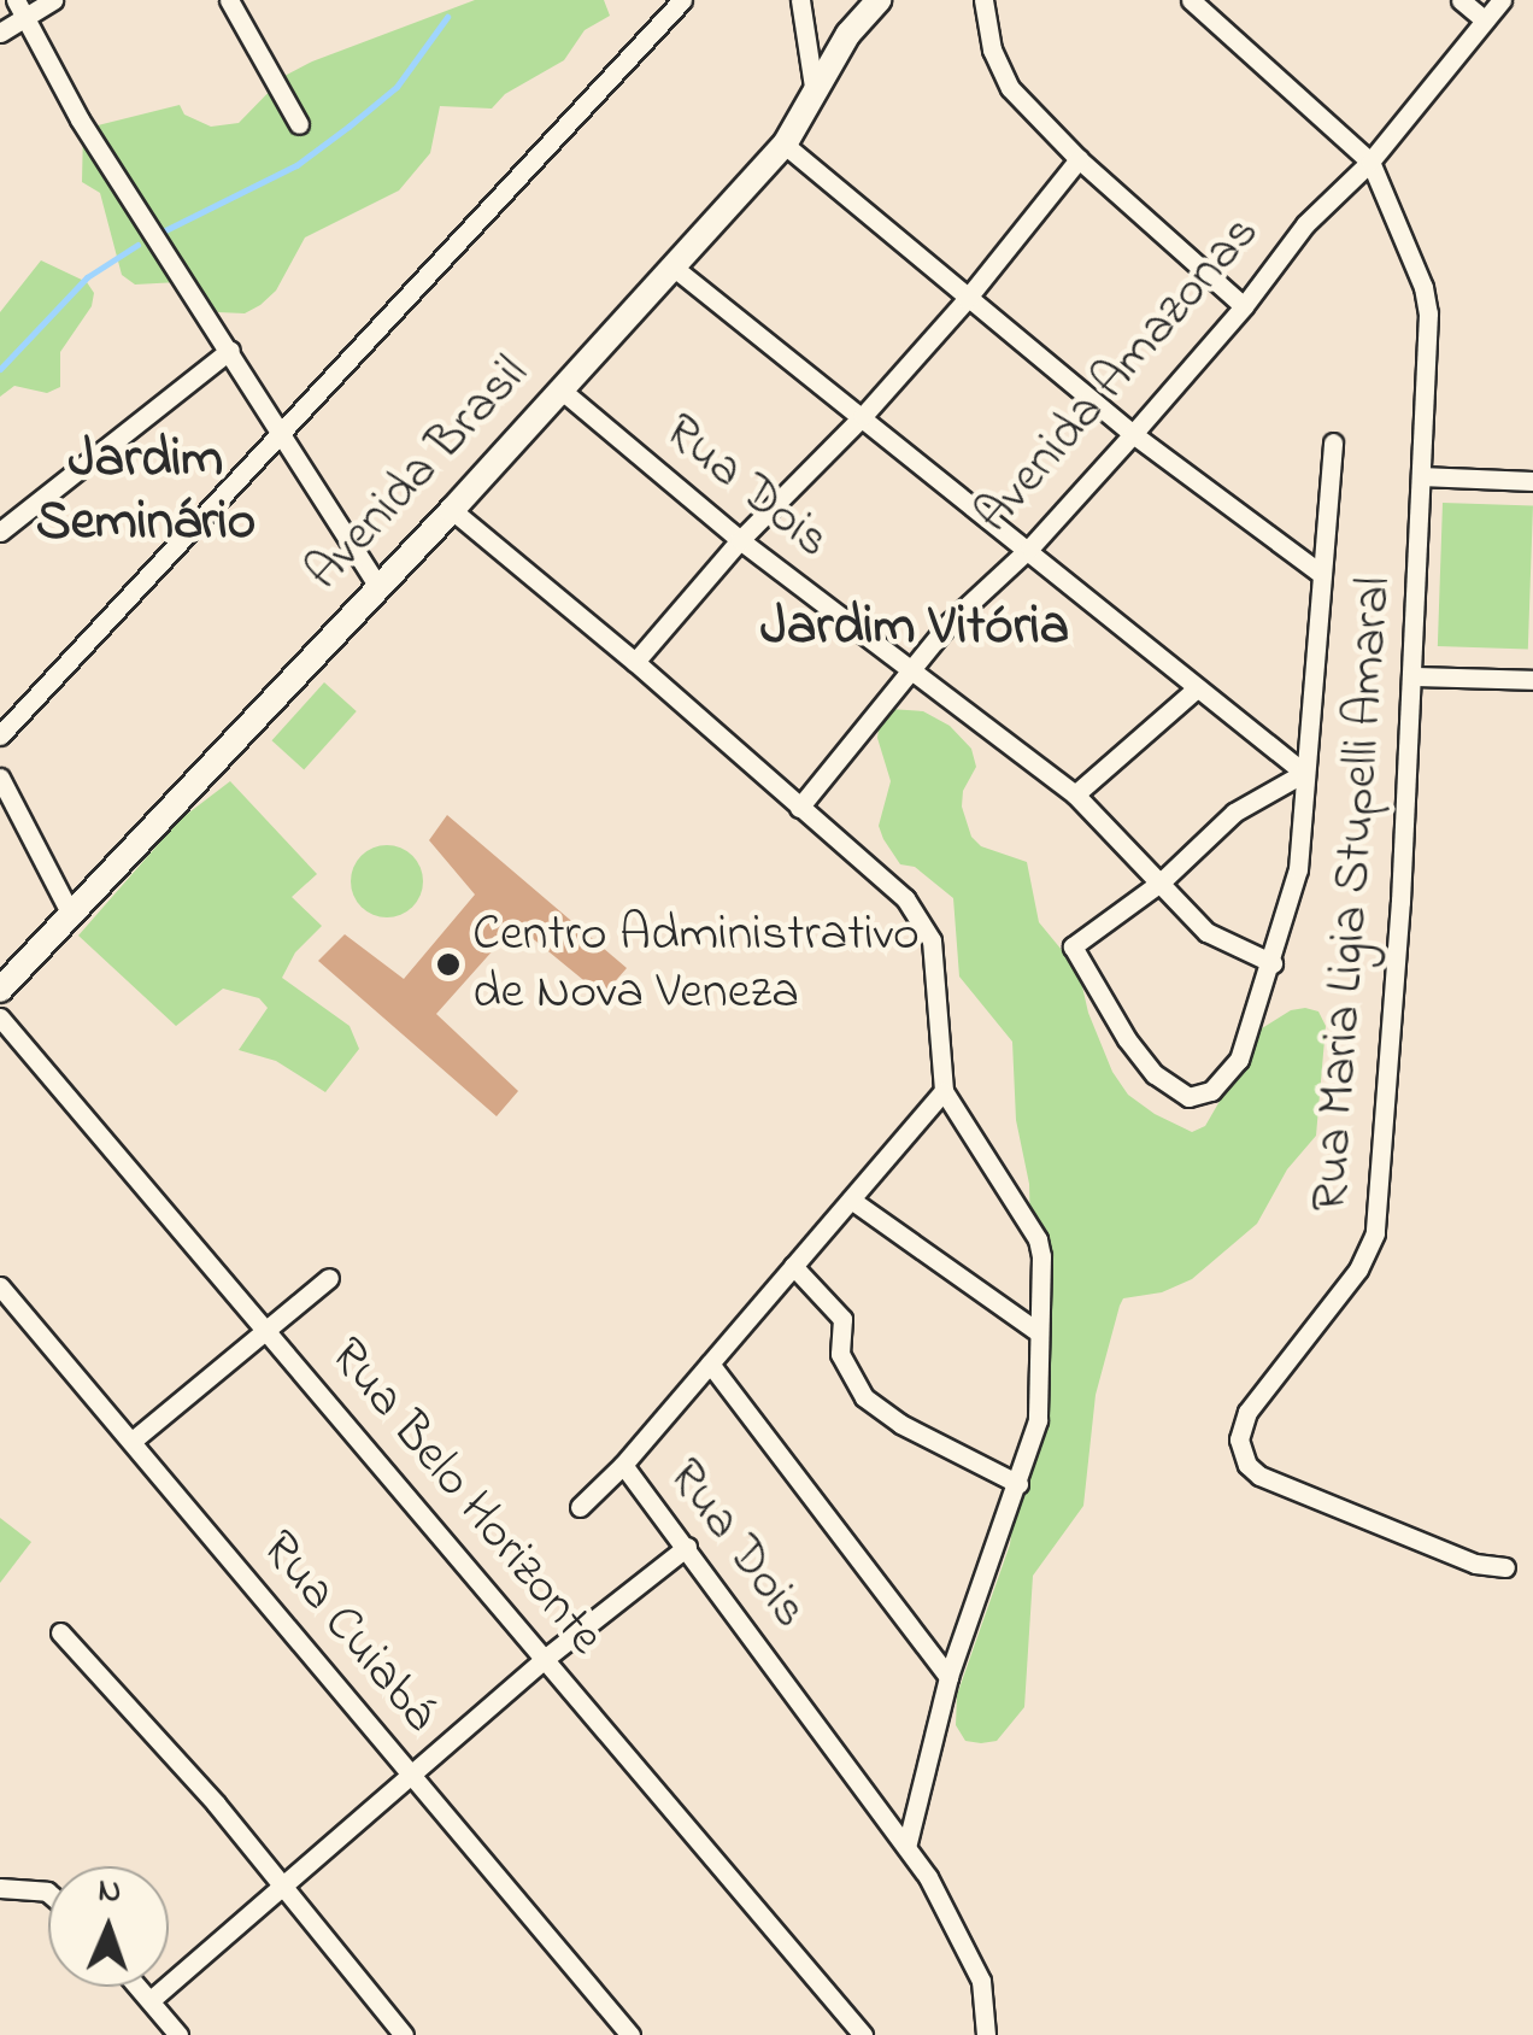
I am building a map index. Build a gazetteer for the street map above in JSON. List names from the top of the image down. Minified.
{"streets":{"street":["Avenida Amazonas","Avenida Brasil","Rua Dois","Rua Maria Ligia Stupelli Amaral","Rua Belo Horizonte","Rua Cuiabá"]},"crossings":[["Avenida Amazonas","Rua Dois"],["Avenida Amazonas","Rua Maria Ligia Stupelli Amaral"],["Avenida Brasil","Rua Dois"]],"districts":["Jardim Seminário","Jardim Vitória"],"places":["Centro Administrativo de Nova Veneza"],"north":"top"}
